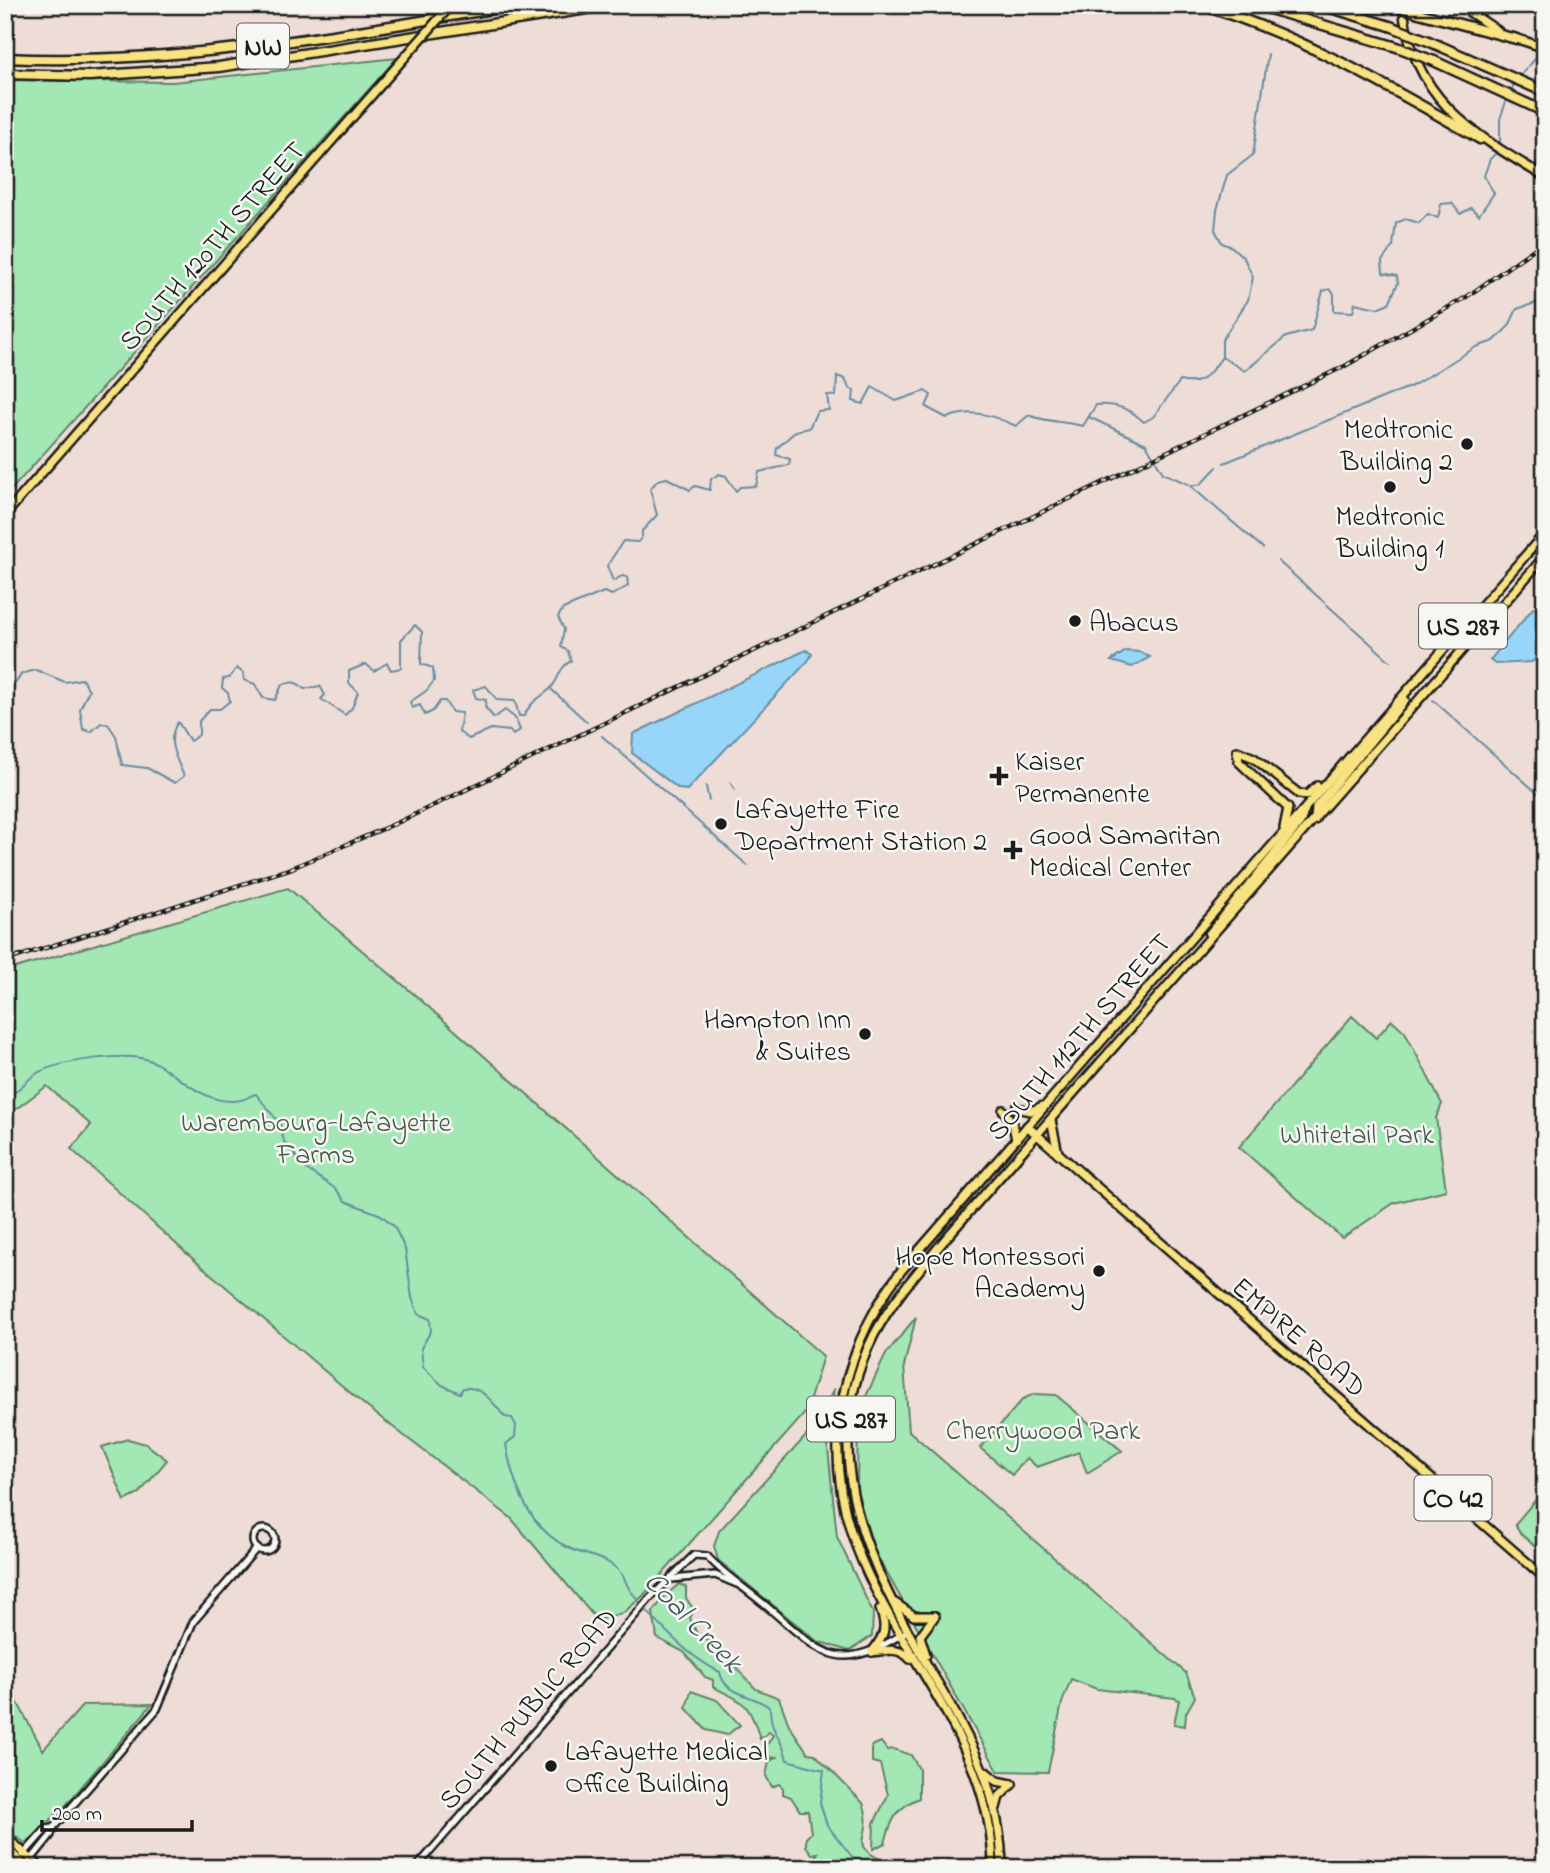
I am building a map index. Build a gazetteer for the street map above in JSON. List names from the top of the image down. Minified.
{"streets":{"highway":["NW"],"main road":["SOUTH 120TH STREET","US 287","SOUTH 112TH STREET","EMPIRE ROAD","CO 42"],"street":["SOUTH PUBLIC ROAD"]},"crossings":[["US 287","SOUTH 112TH STREET"],["SOUTH 112TH STREET","EMPIRE ROAD"]],"water":["Coal Creek"],"parks":["Warembourg-Lafayette Farms","Whitetail Park","Cherrywood Park"],"places":{"other":["Medtronic Building 2","Medtronic Building 1","Abacus","Lafayette Fire Department Station 2","Hampton Inn & Suites","Hope Montessori Academy","Lafayette Medical Office Building"],"health":["Kaiser Permanente","Good Samaritan Medical Center"]},"scale_bar":"200 m"}
